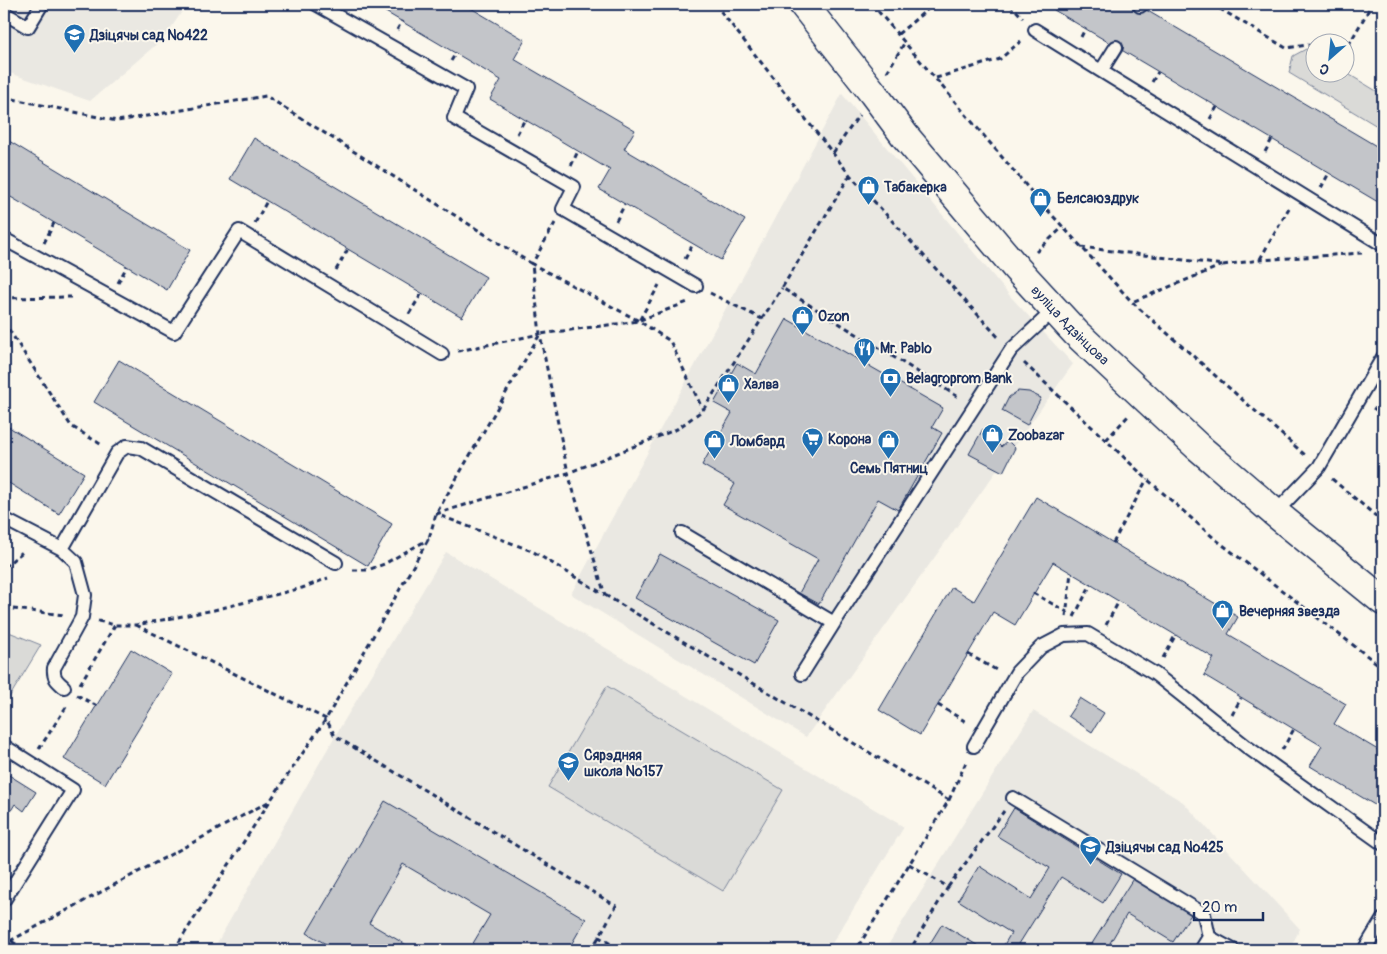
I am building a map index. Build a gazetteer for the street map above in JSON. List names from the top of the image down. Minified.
{"streets":{"main road":["вуліца Адзінцова"]},"places":{"school or university":["Дзіцячы сад №422","Сярэдняя школа №157","Дзіцячы сад №425"],"shop":["Табакерка","Белсаюздрук","Ozon","Халва","Zoobazar","Семь Пятниц","Ломбард","Вечерняя звезда"],"restaurant":["Mr. Pablo"],"bank":["Belagroprom Bank"],"supermarket":["Корона"]},"scale_bar":"20 m","north":"bottom left"}
